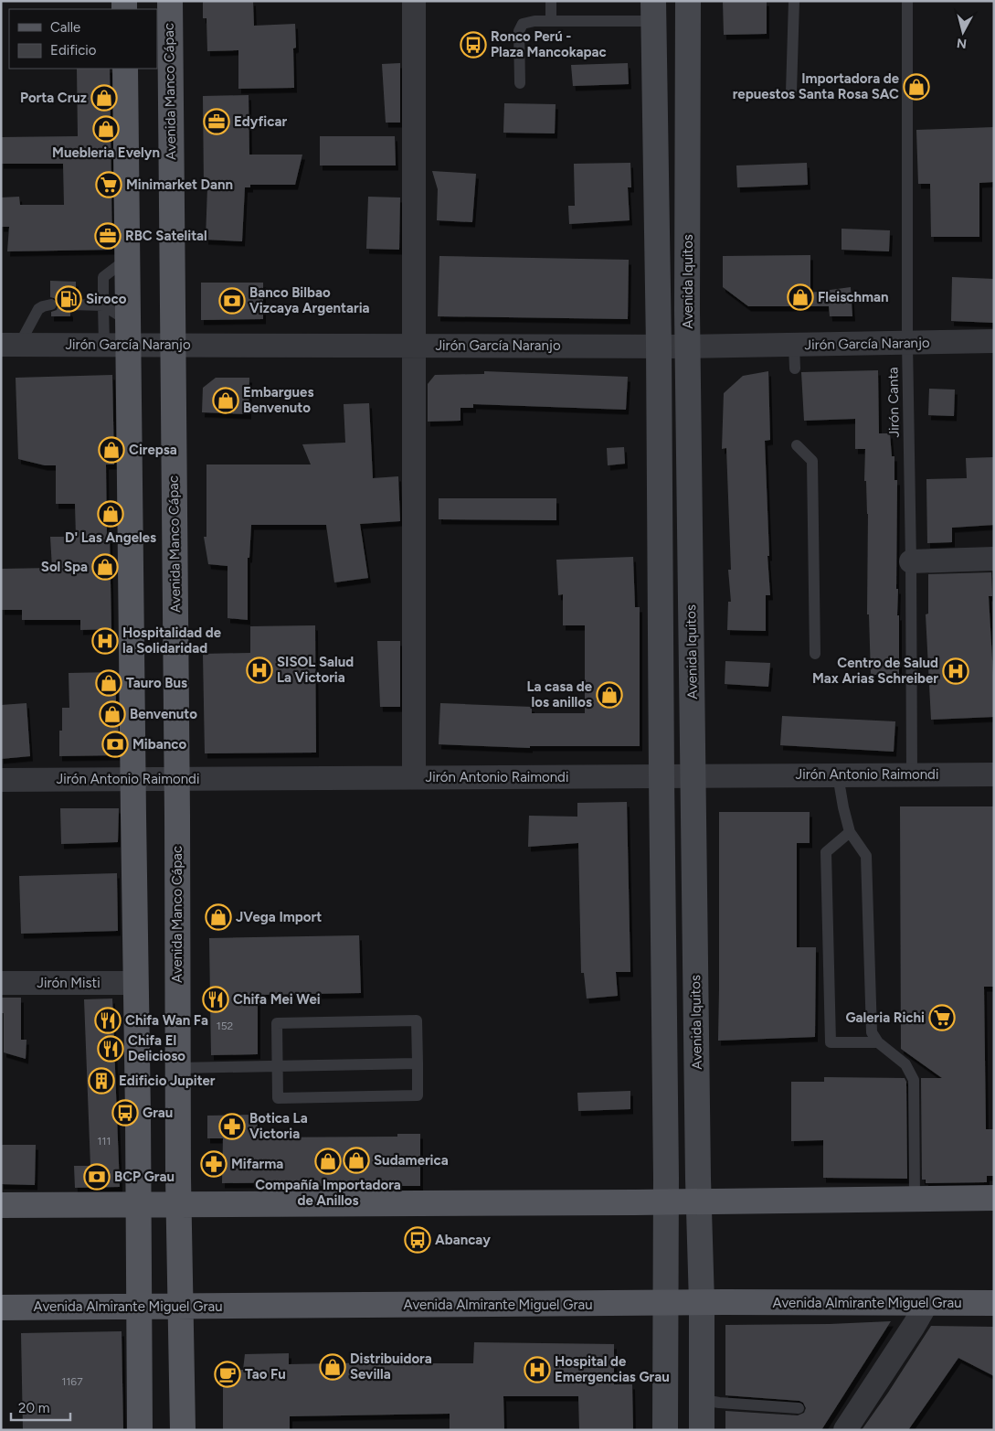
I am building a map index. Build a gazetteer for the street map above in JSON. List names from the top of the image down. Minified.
{"streets":{"main road":["Avenida Manco Cápac","Avenida Iquitos","Avenida Almirante Miguel Grau"],"street":["Jirón García Naranjo","Jirón Antonio Raimondi","Jirón Misti"],"lane":["Jirón Canta"]},"crossings":[["Avenida Manco Cápac","Jirón García Naranjo"],["Avenida Manco Cápac","Jirón Antonio Raimondi"],["Avenida Manco Cápac","Avenida Almirante Miguel Grau"],["Avenida Iquitos","Jirón García Naranjo"],["Avenida Iquitos","Jirón Antonio Raimondi"],["Avenida Iquitos","Avenida Almirante Miguel Grau"],["Jirón García Naranjo","Jirón Canta"],["Jirón Canta","Jirón Antonio Raimondi"]],"places":{"bus stop":["Ronco Perú - Plaza Mancokapac","Grau","Abancay"],"shop":["Importadora de repuestos Santa Rosa SAC","Porta Cruz","Muebleria Evelyn","Fleischman","Embargues Benvenuto","Cirepsa","D' Las Angeles","Sol Spa","Tauro Bus","La casa de los anillos","Benvenuto","JVega Import","Sudamerica","Compañía Importadora de Anillos","Distribuidora Sevilla"],"office":["Edyficar","RBC Satelital"],"supermarket":["Minimarket Dann","Galeria Richi"],"fuel station":["Siroco"],"bank":["Banco Bilbao Vizcaya Argentaria","Mibanco","BCP Grau"],"hospital":["Hospitalidad de la Solidaridad","SISOL Salud La Victoria","Centro de Salud Max Arias Schreiber","Hospital de Emergencias Grau"],"restaurant":["Chifa Mei Wei","Chifa Wan Fa","Chifa El Delicioso"],"building":["Edificio Jupiter"],"pharmacy":["Botica La Victoria","Mifarma"],"cafe":["Tao Fu"]},"house_numbers":["152","111","1167"],"legend":["Calle","Edificio"],"scale_bar":"20 m","north":"bottom"}
